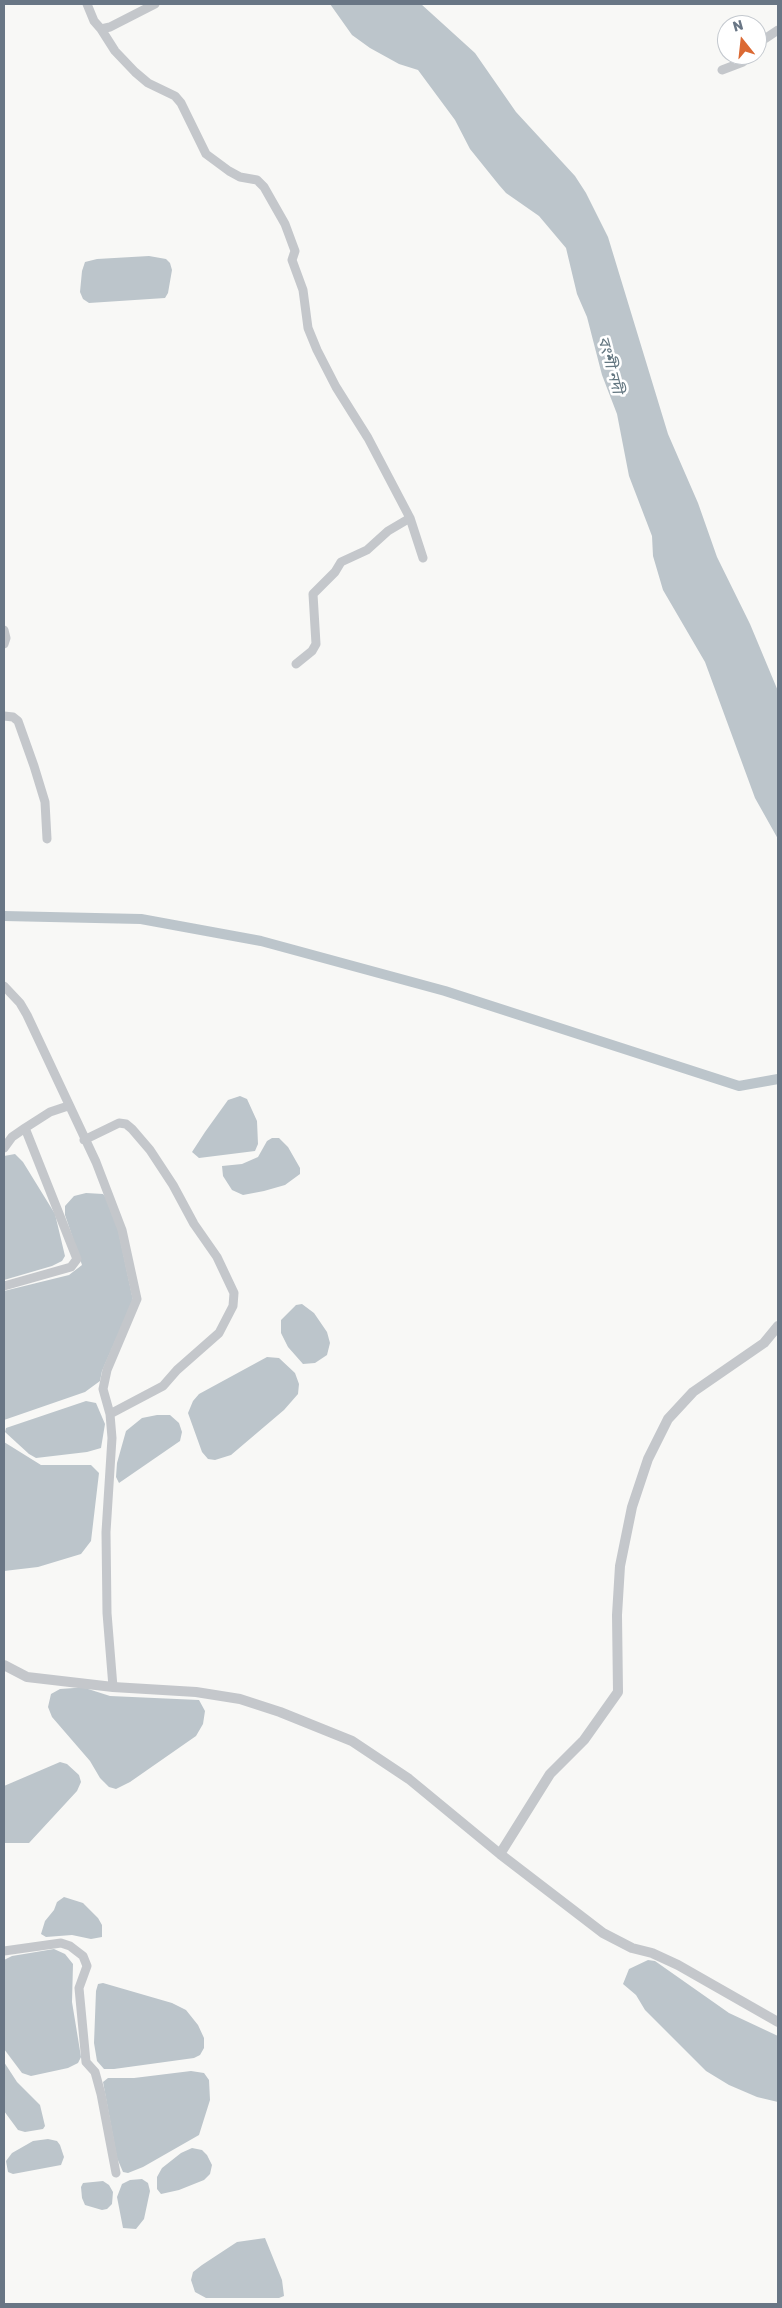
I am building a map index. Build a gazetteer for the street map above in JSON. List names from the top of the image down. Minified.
{"water":["বংশী নদী"],"north":"top"}
